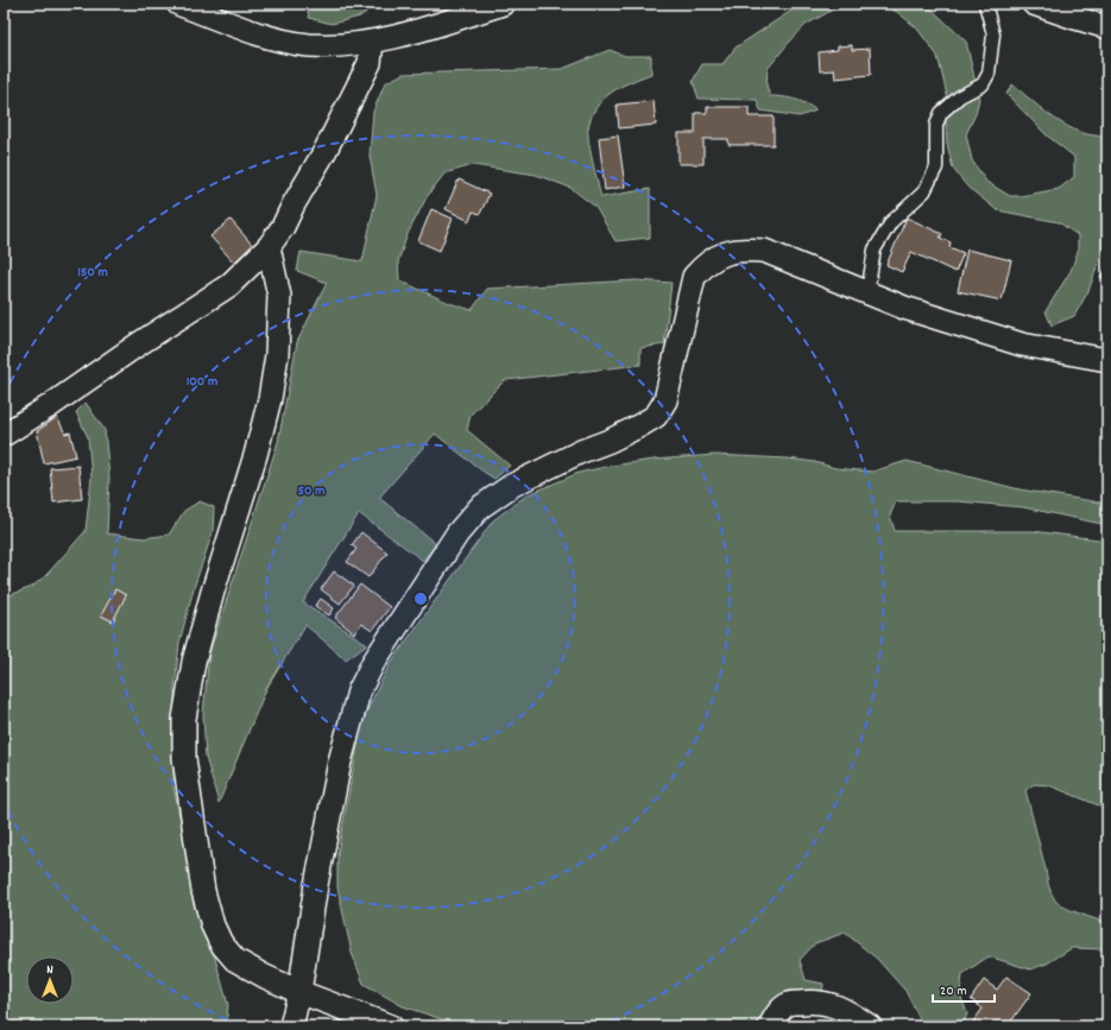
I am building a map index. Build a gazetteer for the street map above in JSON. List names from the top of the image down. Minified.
{"scale_bar":"20 m","north":"top","rings":["150 m","100 m","50 m"]}
